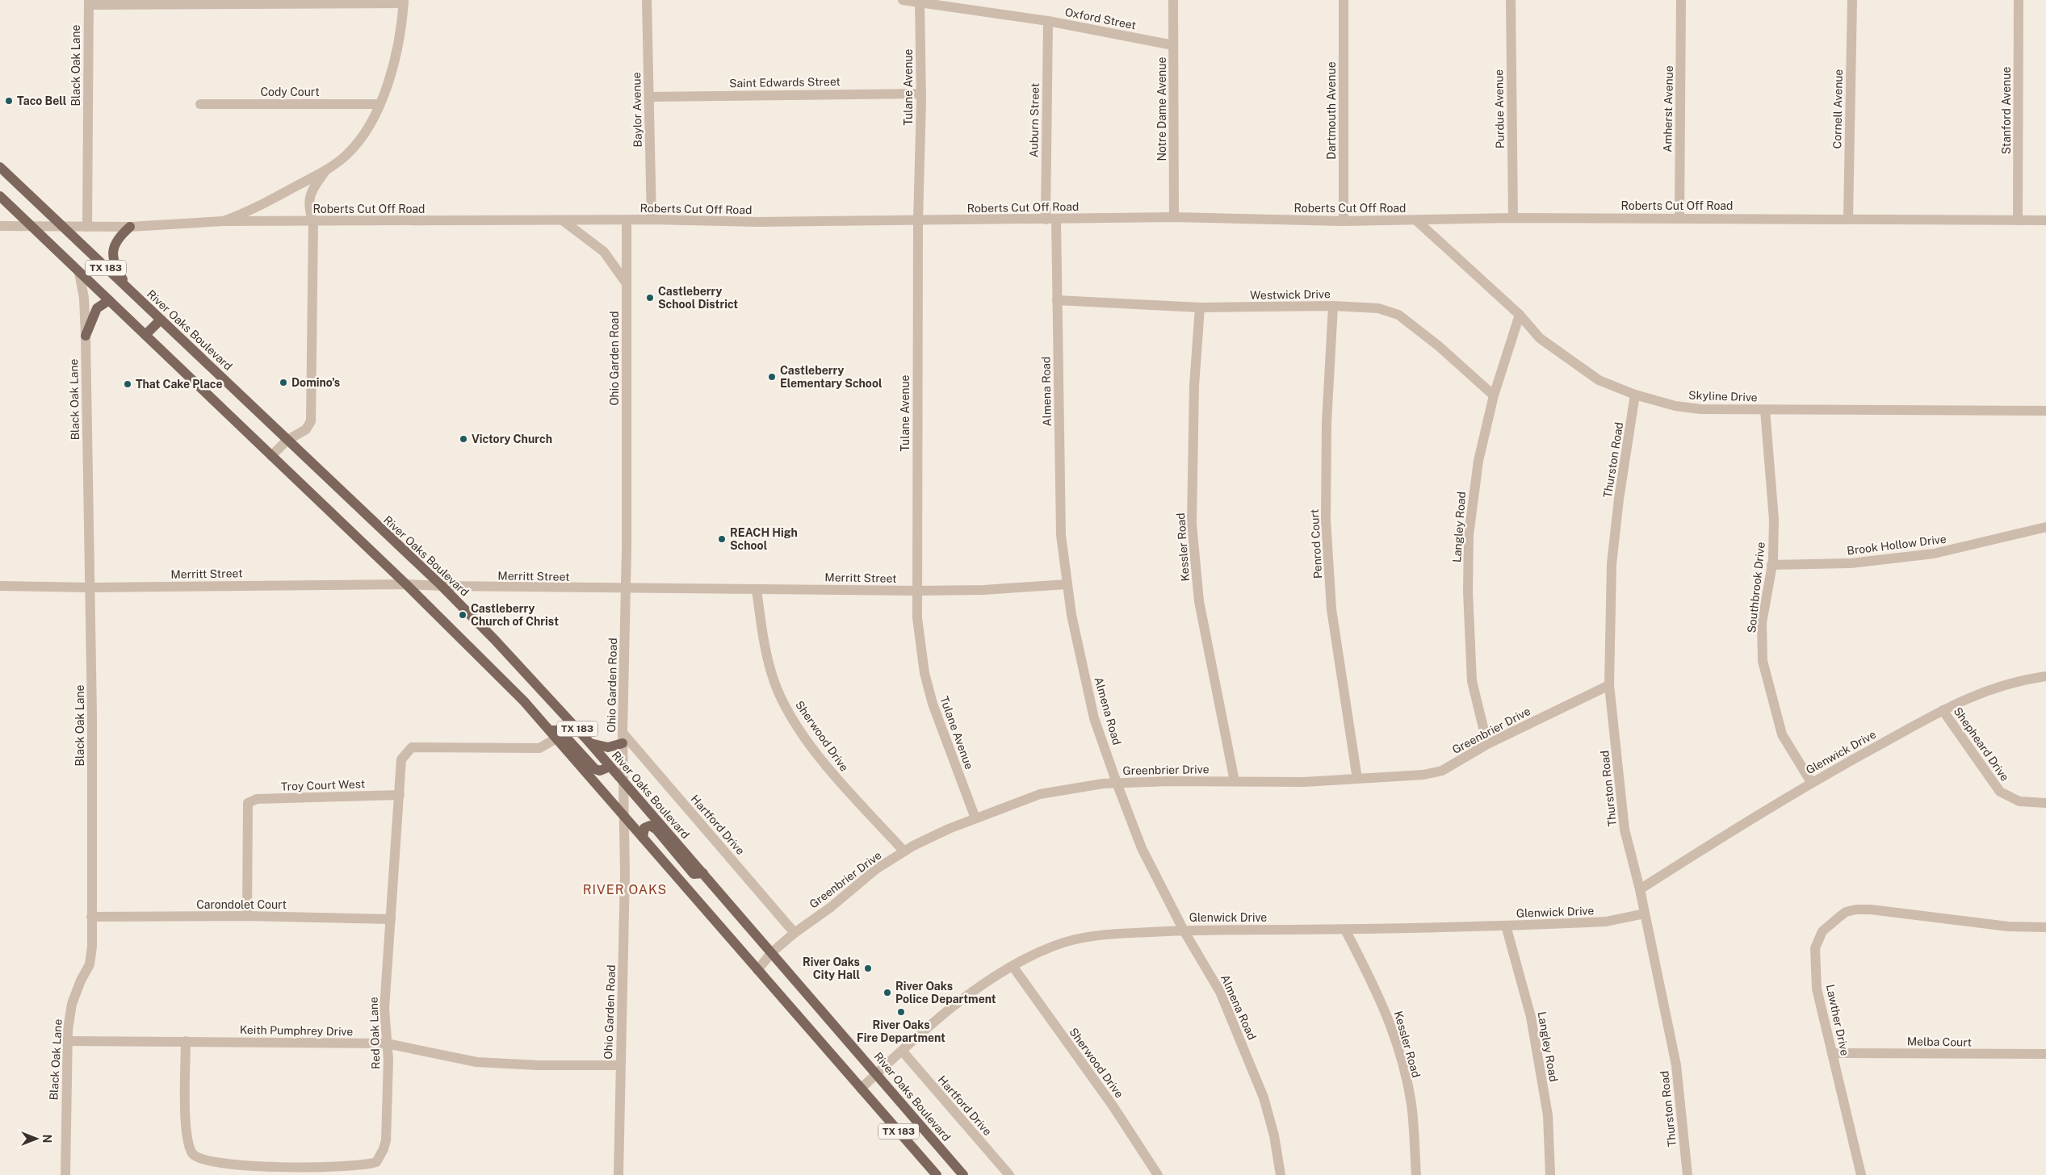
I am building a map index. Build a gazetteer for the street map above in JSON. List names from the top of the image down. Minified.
{"streets":{"main road":["TX 183","River Oaks Boulevard"],"street":["Oxford Street","Black Oak Lane","Saint Edwards Street","Tulane Avenue","Cody Court","Notre Dame Avenue","Purdue Avenue","Amherst Avenue","Cornell Avenue","Baylor Avenue","Dartmouth Avenue","Stanford Avenue","Auburn Street","Roberts Cut Off Road","Westwick Drive","Ohio Garden Road","Almena Road","Skyline Drive","Thurston Road","Langley Road","Penrod Court","Brook Hollow Drive","Kessler Road","Merritt Street","Southbrook Drive","Greenbrier Drive","Sherwood Drive","Shepheard Drive","Glenwick Drive","Troy Court West","Hartford Drive","Carondolet Court","Lawther Drive","Keith Pumphrey Drive","Red Oak Lane","Melba Court"]},"crossings":[["Oxford Street","Tulane Avenue"],["Oxford Street","Notre Dame Avenue"],["Oxford Street","Auburn Street"],["Black Oak Lane","Roberts Cut Off Road"],["Black Oak Lane","TX 183"],["Black Oak Lane","Merritt Street"],["Black Oak Lane","Carondolet Court"],["Black Oak Lane","Keith Pumphrey Drive"],["Saint Edwards Street","Tulane Avenue"],["Saint Edwards Street","Baylor Avenue"],["Tulane Avenue","Roberts Cut Off Road"],["Tulane Avenue","Merritt Street"],["Tulane Avenue","Greenbrier Drive"],["Notre Dame Avenue","Roberts Cut Off Road"],["Purdue Avenue","Roberts Cut Off Road"],["Amherst Avenue","Roberts Cut Off Road"],["Cornell Avenue","Roberts Cut Off Road"],["Baylor Avenue","Roberts Cut Off Road"],["Dartmouth Avenue","Roberts Cut Off Road"],["Stanford Avenue","Roberts Cut Off Road"],["Auburn Street","Roberts Cut Off Road"],["Auburn Street","Almena Road"],["Roberts Cut Off Road","TX 183"],["Roberts Cut Off Road","River Oaks Boulevard"],["Roberts Cut Off Road","Ohio Garden Road"],["Roberts Cut Off Road","Almena Road"],["Roberts Cut Off Road","Skyline Drive"],["TX 183","Ohio Garden Road"],["TX 183","Merritt Street"],["TX 183","Greenbrier Drive"],["TX 183","Glenwick Drive"],["TX 183","Red Oak Lane"],["Westwick Drive","Almena Road"],["Westwick Drive","Langley Road"],["Westwick Drive","Penrod Court"],["Westwick Drive","Kessler Road"],["River Oaks Boulevard","Ohio Garden Road"],["River Oaks Boulevard","Merritt Street"],["River Oaks Boulevard","Greenbrier Drive"],["River Oaks Boulevard","Glenwick Drive"],["Ohio Garden Road","Merritt Street"],["Ohio Garden Road","Hartford Drive"],["Ohio Garden Road","Keith Pumphrey Drive"],["Almena Road","Merritt Street"],["Almena Road","Greenbrier Drive"],["Almena Road","Glenwick Drive"],["Skyline Drive","Thurston Road"],["Skyline Drive","Langley Road"],["Skyline Drive","Southbrook Drive"],["Thurston Road","Greenbrier Drive"],["Thurston Road","Glenwick Drive"],["Langley Road","Greenbrier Drive"],["Langley Road","Glenwick Drive"],["Penrod Court","Greenbrier Drive"],["Brook Hollow Drive","Southbrook Drive"],["Kessler Road","Greenbrier Drive"],["Kessler Road","Glenwick Drive"],["Merritt Street","Sherwood Drive"],["Southbrook Drive","Glenwick Drive"],["Greenbrier Drive","Sherwood Drive"],["Greenbrier Drive","Hartford Drive"],["Sherwood Drive","Glenwick Drive"],["Shepheard Drive","Glenwick Drive"],["Glenwick Drive","Hartford Drive"],["Troy Court West","Carondolet Court"],["Troy Court West","Red Oak Lane"],["Carondolet Court","Red Oak Lane"],["Lawther Drive","Melba Court"],["Keith Pumphrey Drive","Red Oak Lane"]],"districts":["RIVER OAKS"],"places":["Taco Bell","Castleberry School District","Castleberry Elementary School","Domino's","That Cake Place","Victory Church","REACH High School","Castleberry Church of Christ","River Oaks City Hall","River Oaks Police Department","River Oaks Fire Department"],"north":"right"}
